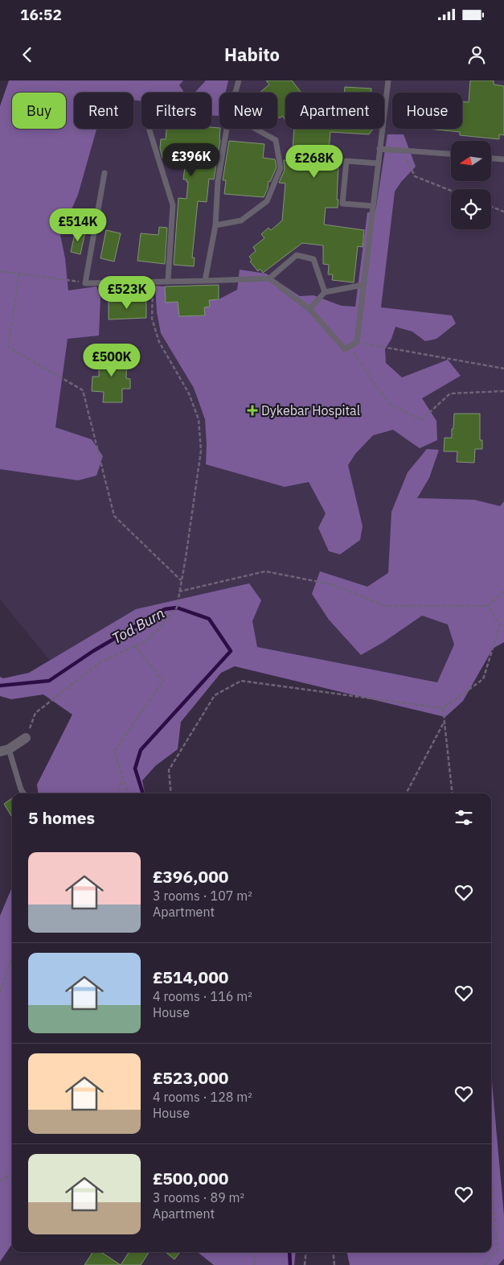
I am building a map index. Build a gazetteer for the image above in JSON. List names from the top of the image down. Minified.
{"water":["Tod Burn"],"places":{"health":["Dykebar Hospital"]},"north":"left","page":{"status":"16:52","header":"Habito","chip":["Buy","Rent","Filters","New","Apartment","House"],"price":["£396K","£268K","£514K","£523K","£500K"],"heading":"5 homes","list":[{"name":"£396,000","note":"3 rooms · 107 m² · Apartment"},{"name":"£514,000","note":"4 rooms · 116 m² · House"},{"name":"£523,000","note":"4 rooms · 128 m² · House"},{"name":"£500,000","note":"3 rooms · 89 m² · Apartment"}]}}
